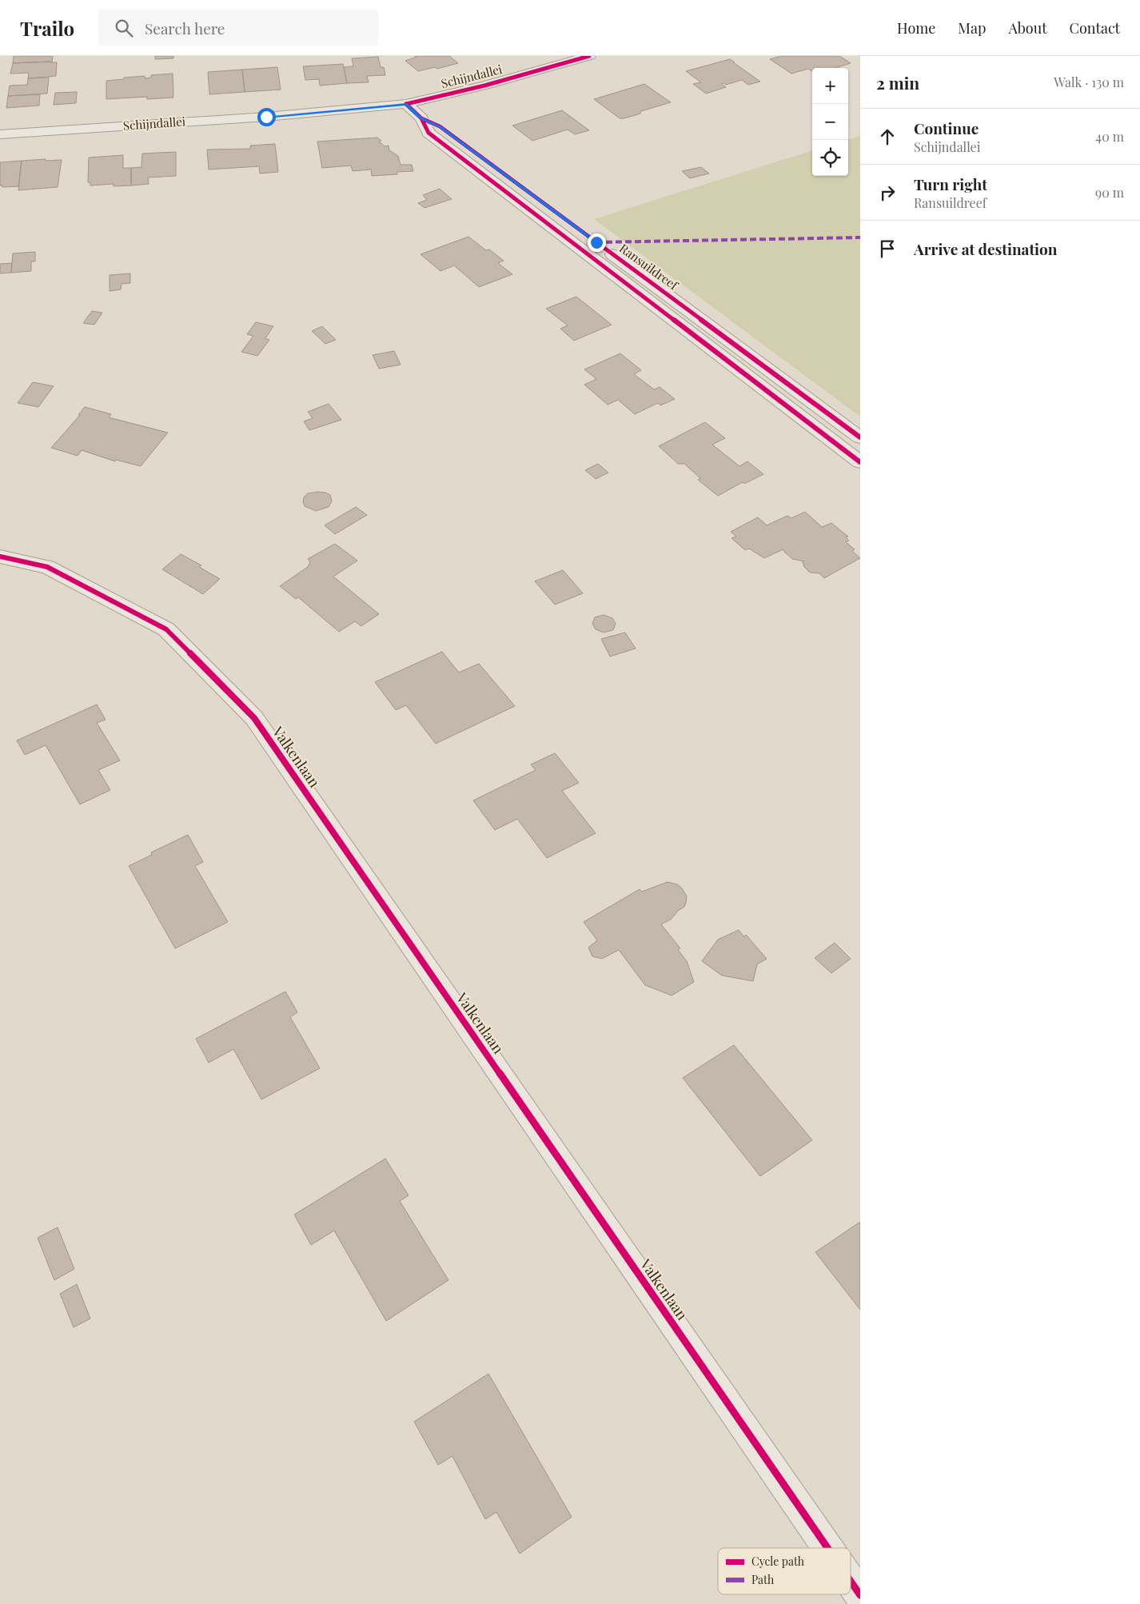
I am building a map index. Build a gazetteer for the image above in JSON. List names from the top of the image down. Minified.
{"streets":{"street":["Schijndallei","Ransuildreef","Valkenlaan"]},"crossings":[["Schijndallei","Ransuildreef"]],"legend":["Cycle path","Path"],"page":{"header":"Trailo","search":"Search here","nav":["Home","Map","About","Contact"],"heading":["2 min","Walk · 130 m"],"map_buttons":["+","−"],"list":[["Continue","Schijndallei","40 m"],["Turn right","Ransuildreef","90 m"],"Arrive at destination"]}}
